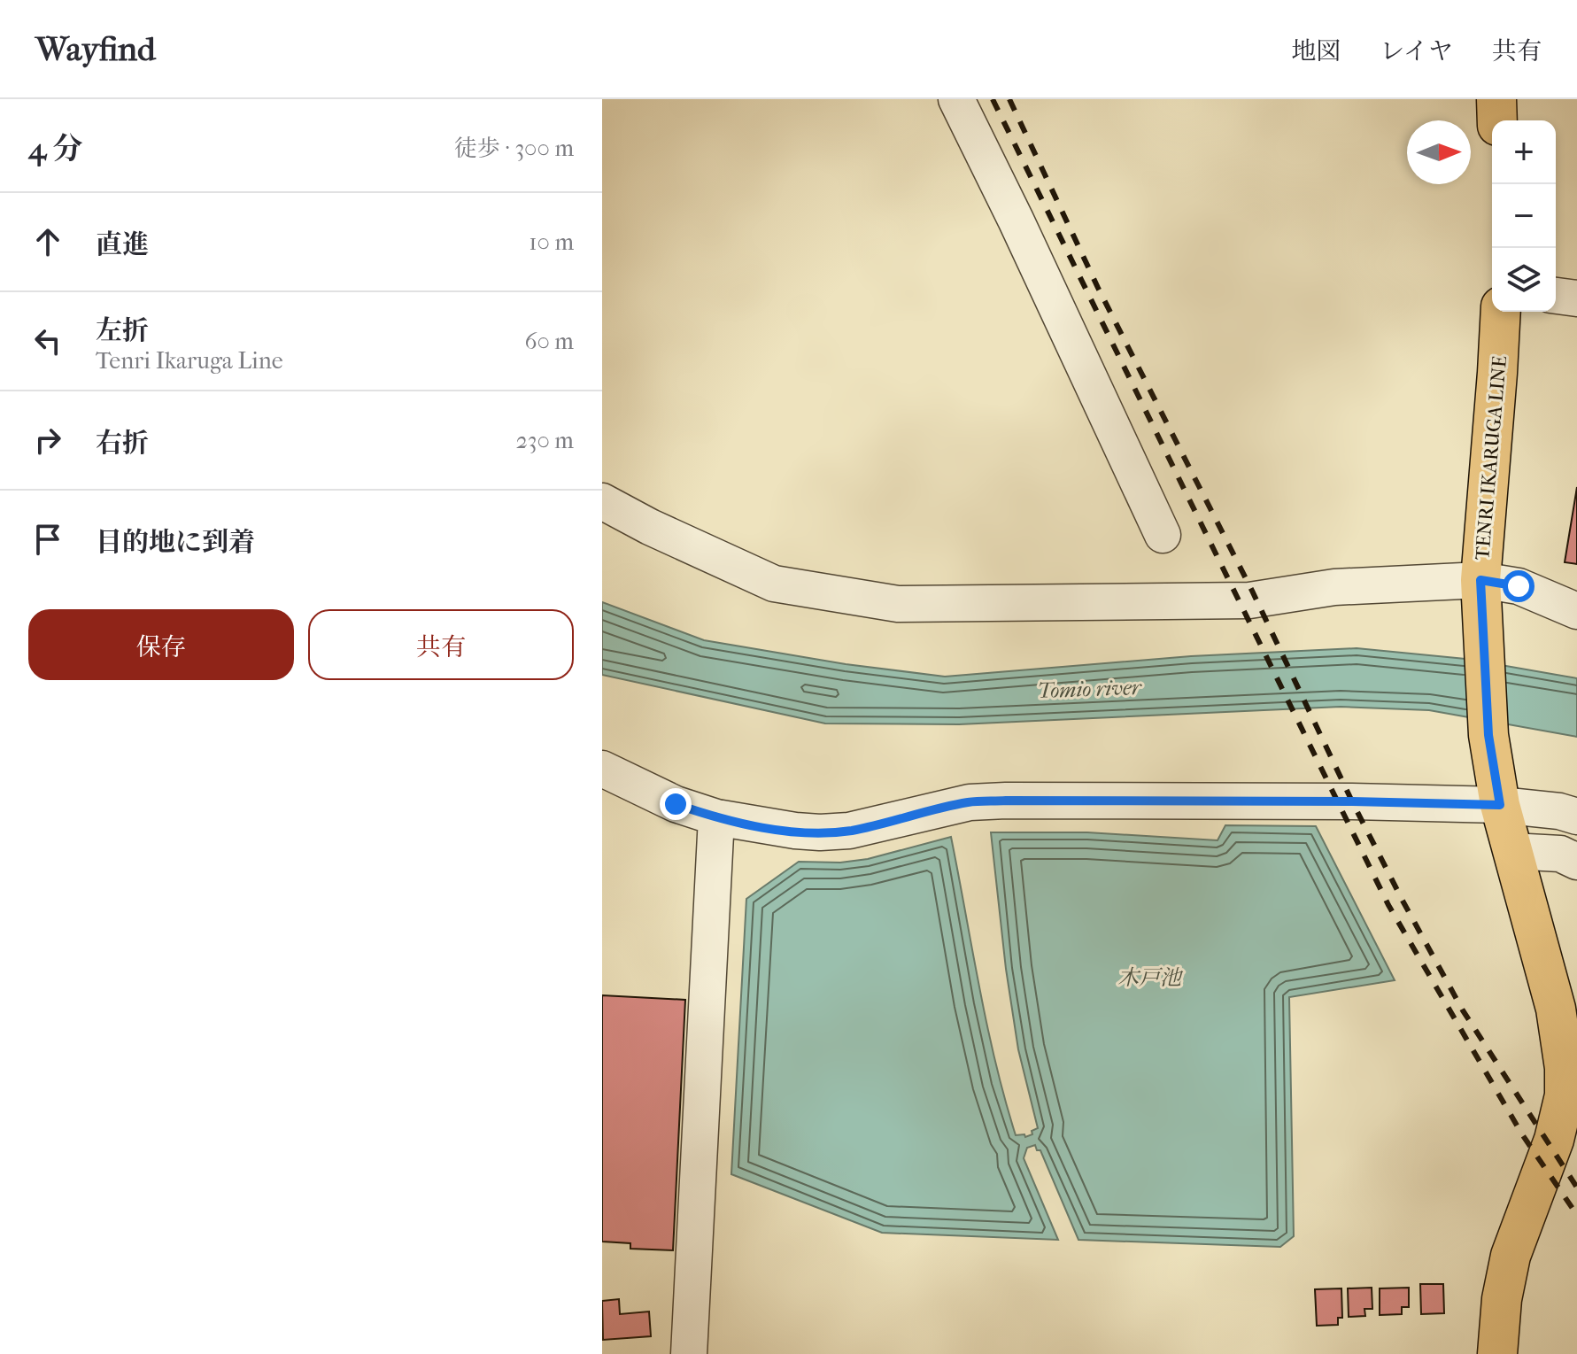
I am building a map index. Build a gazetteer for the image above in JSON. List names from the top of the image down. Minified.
{"streets":{"main road":["TENRI IKARUGA LINE"]},"water":["Tomio river","木戸池"],"north":"right","page":{"header":"Wayfind","nav":["地図","レイヤ","共有"],"heading":["4 分","徒歩 · 300 m"],"map_buttons":["+","−"],"list":[["直進","10 m"],["左折","Tenri Ikaruga Line","60 m"],["右折","230 m"],"目的地に到着"],"buttons":["保存","共有"]}}
